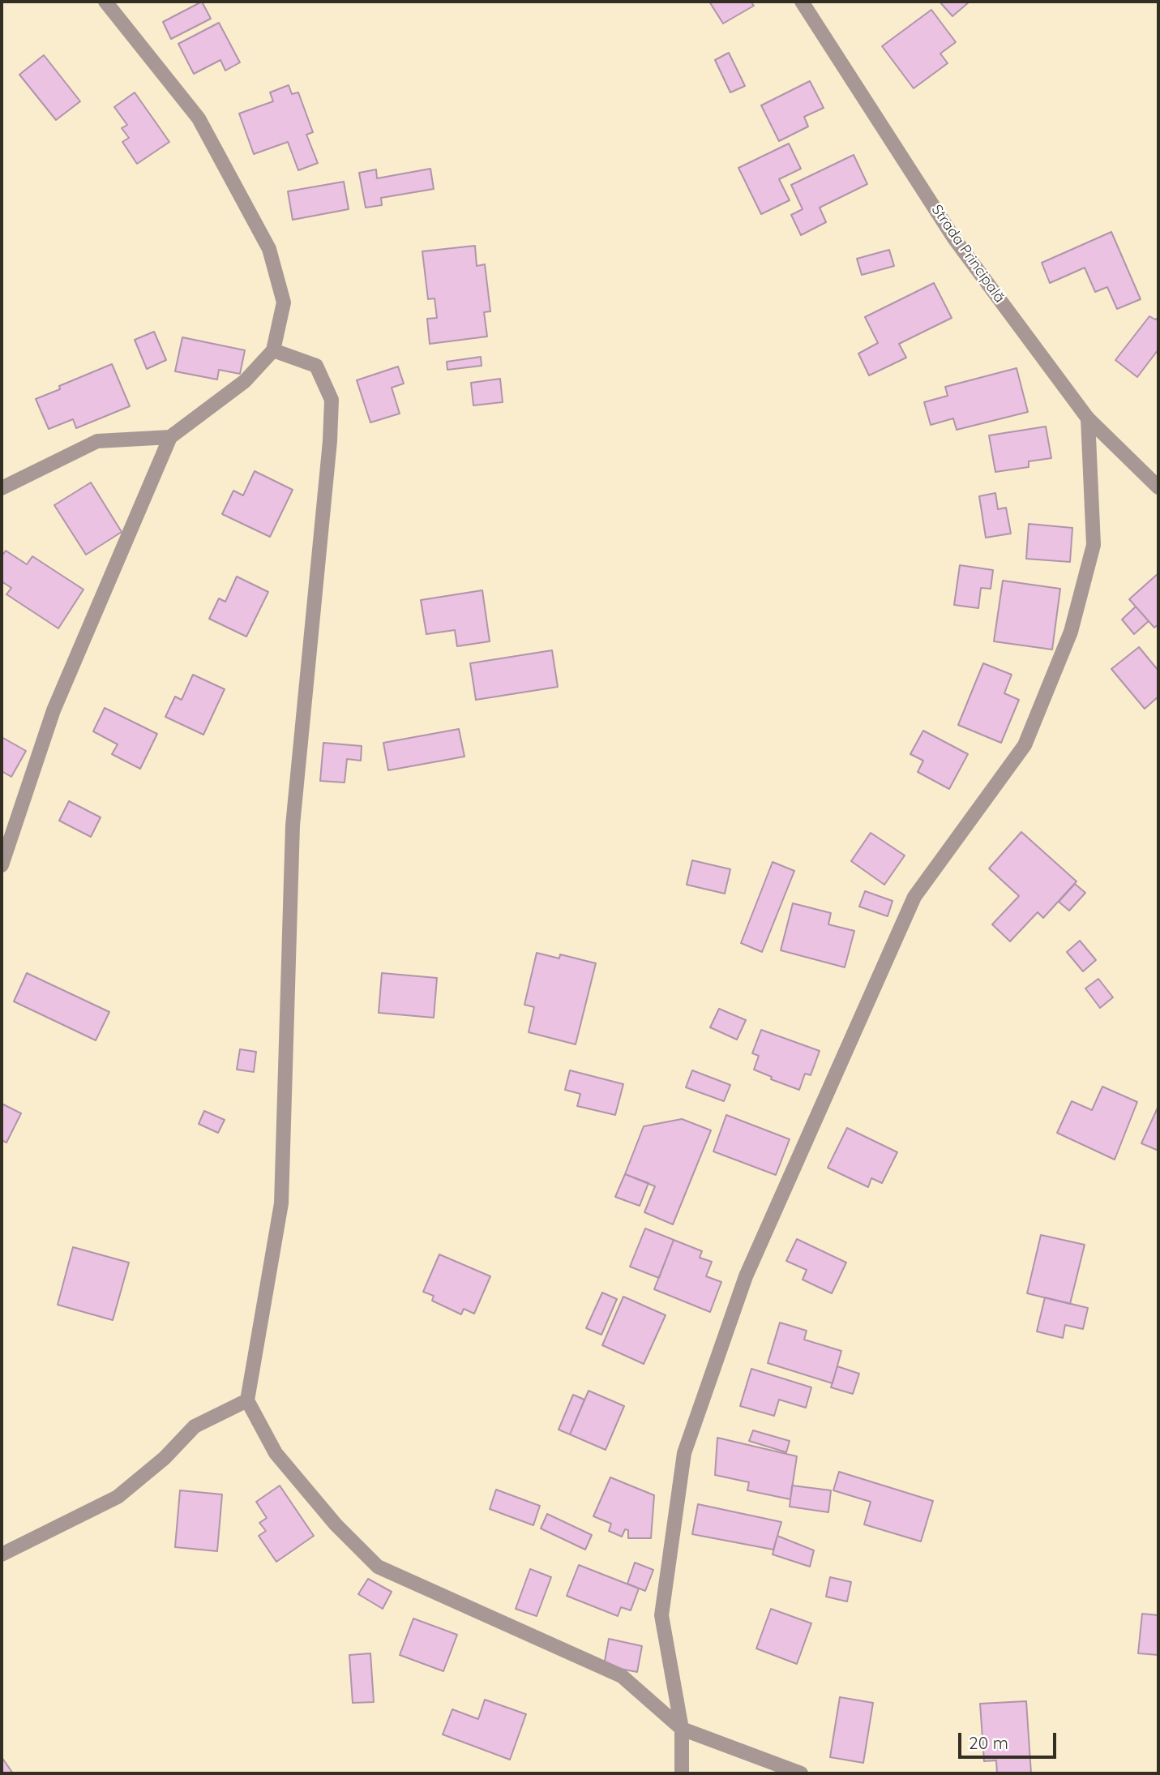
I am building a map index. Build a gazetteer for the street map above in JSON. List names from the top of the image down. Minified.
{"streets":{"street":["Strada Principală"]},"scale_bar":"20 m"}
